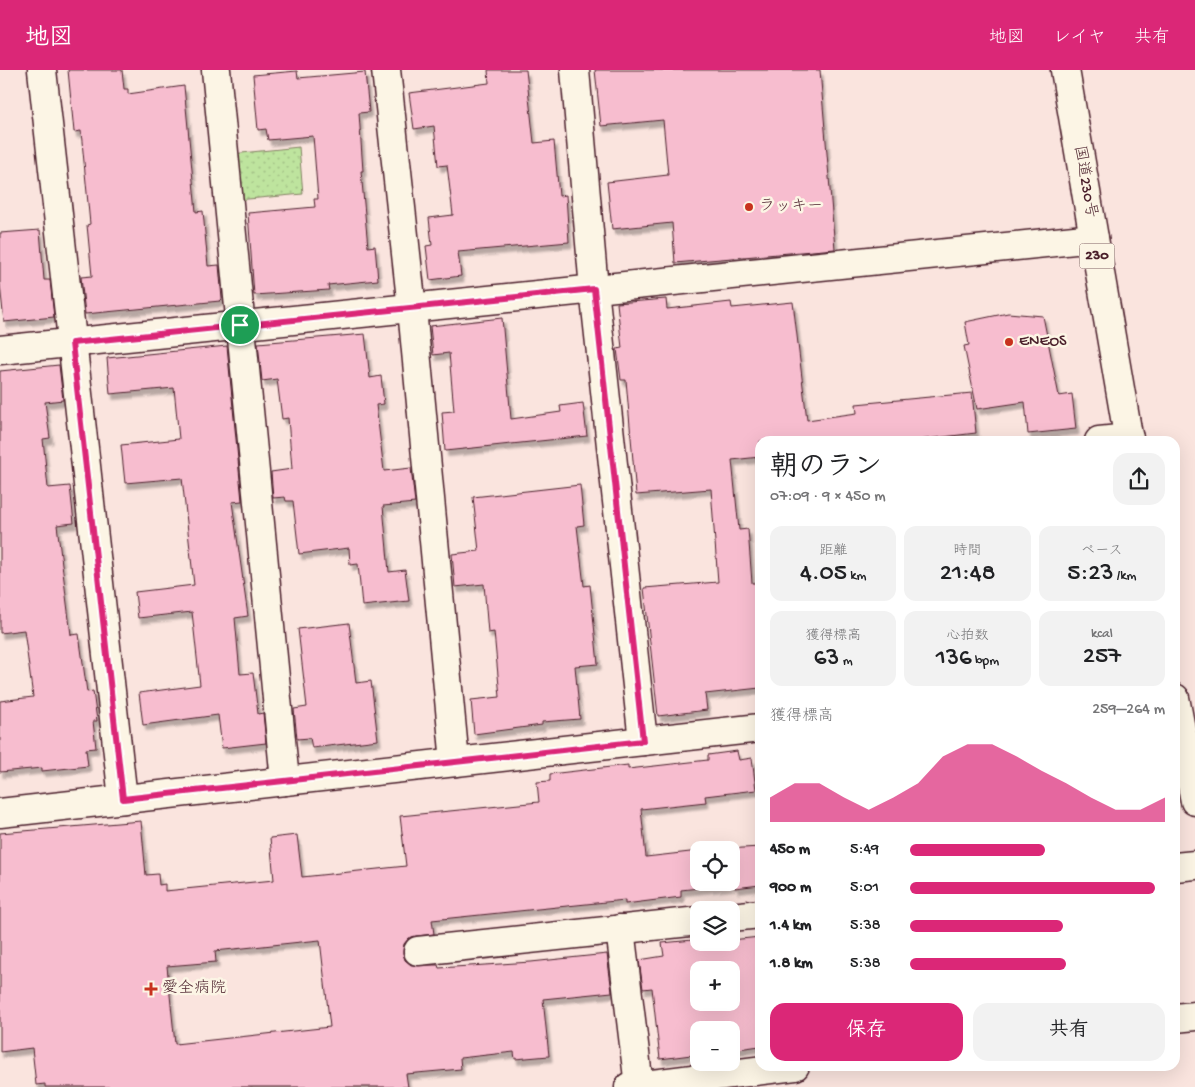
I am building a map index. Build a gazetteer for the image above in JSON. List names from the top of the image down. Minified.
{"streets":{"main road":["国道230号","230"]},"places":{"other":["ラッキー","ENEOS"],"health":["愛全病院"]},"page":{"header":"地図","nav":["地図","レイヤ","共有"],"heading":["朝のラン","07:09 · 9 × 450 m"],"stats":[["距離","4.05 km"],["時間","21:48"],["ペース","5:23 /km"],["獲得標高","63 m"],["心拍数","136 bpm"],["kcal","257"]],"chart":["獲得標高","259–264 m"],"list":[{"name":"450 m","note":"5:49"},{"name":"900 m","note":"5:01"},{"name":"1.4 km","note":"5:38"},{"name":"1.8 km","note":"5:38"}],"map_buttons":["+","−"],"buttons":["保存","共有"]}}
